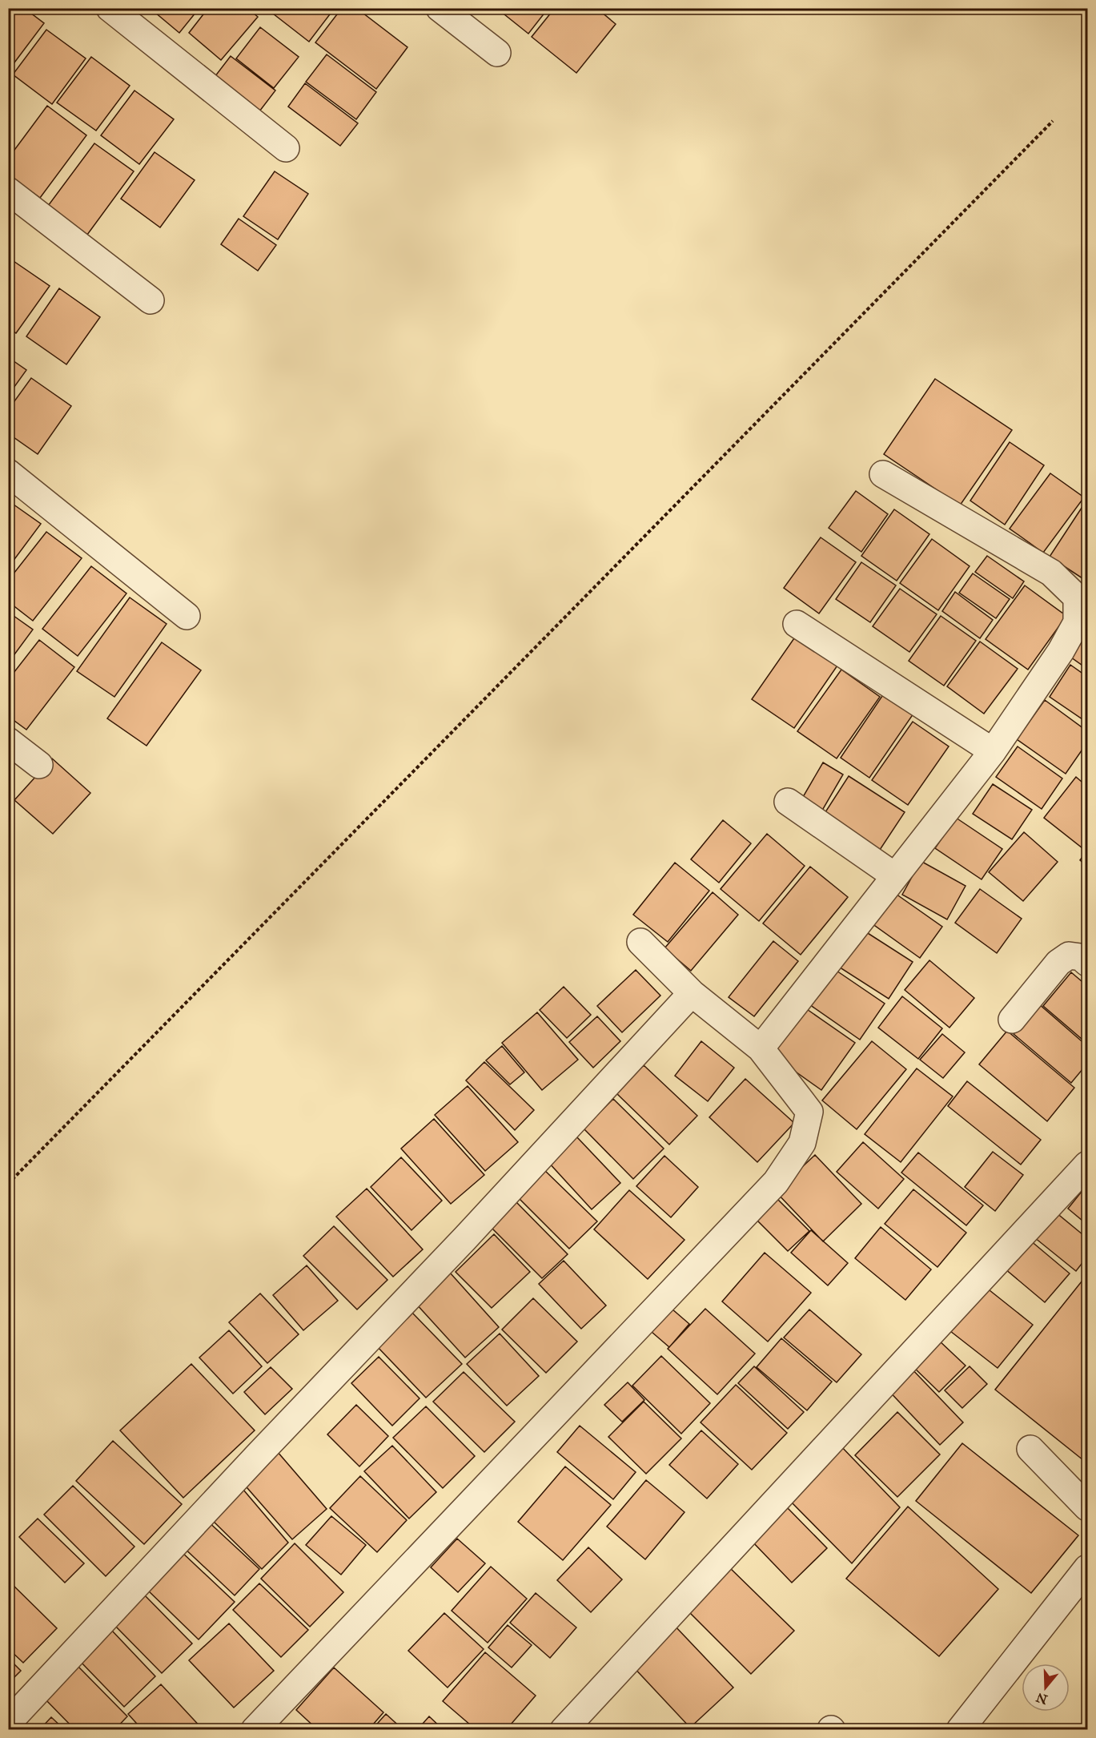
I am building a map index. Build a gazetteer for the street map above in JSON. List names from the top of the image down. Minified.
{"north":"bottom"}
